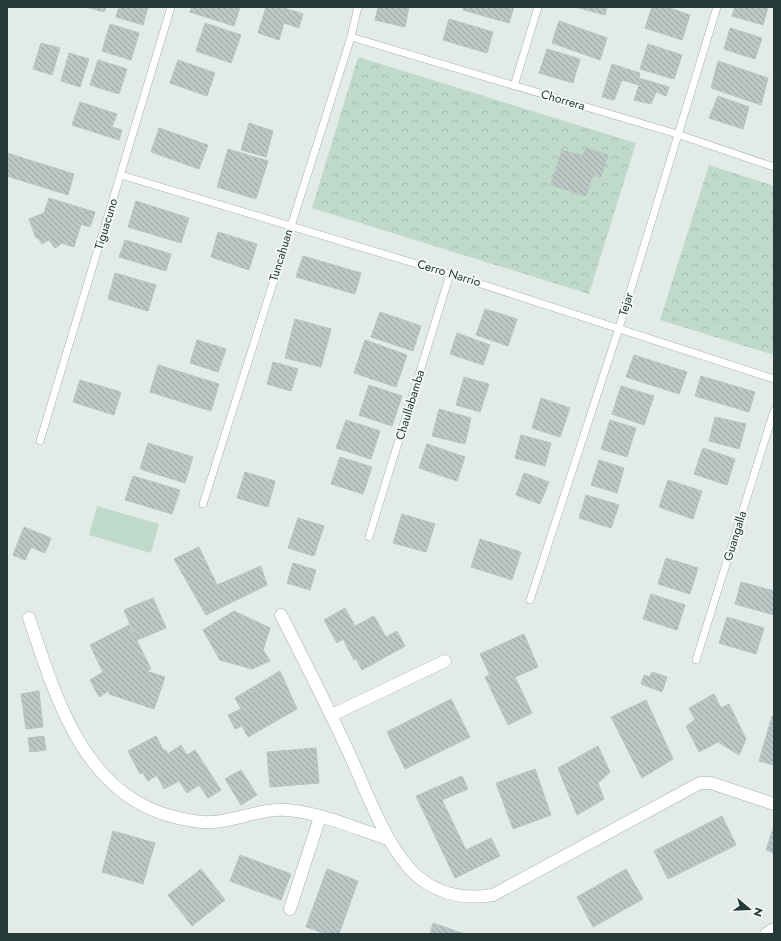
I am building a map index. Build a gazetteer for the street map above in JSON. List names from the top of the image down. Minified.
{"streets":{"lane":["Chorrera","Tiguacuno","Tuncahuan","Cerro Narrio","Tejar","Chaullabamba","Guangalla"]},"crossings":[["Chorrera","Tuncahuan"],["Chorrera","Tejar"],["Tiguacuno","Cerro Narrio"],["Tuncahuan","Cerro Narrio"],["Cerro Narrio","Tejar"],["Cerro Narrio","Chaullabamba"]],"north":"right"}
